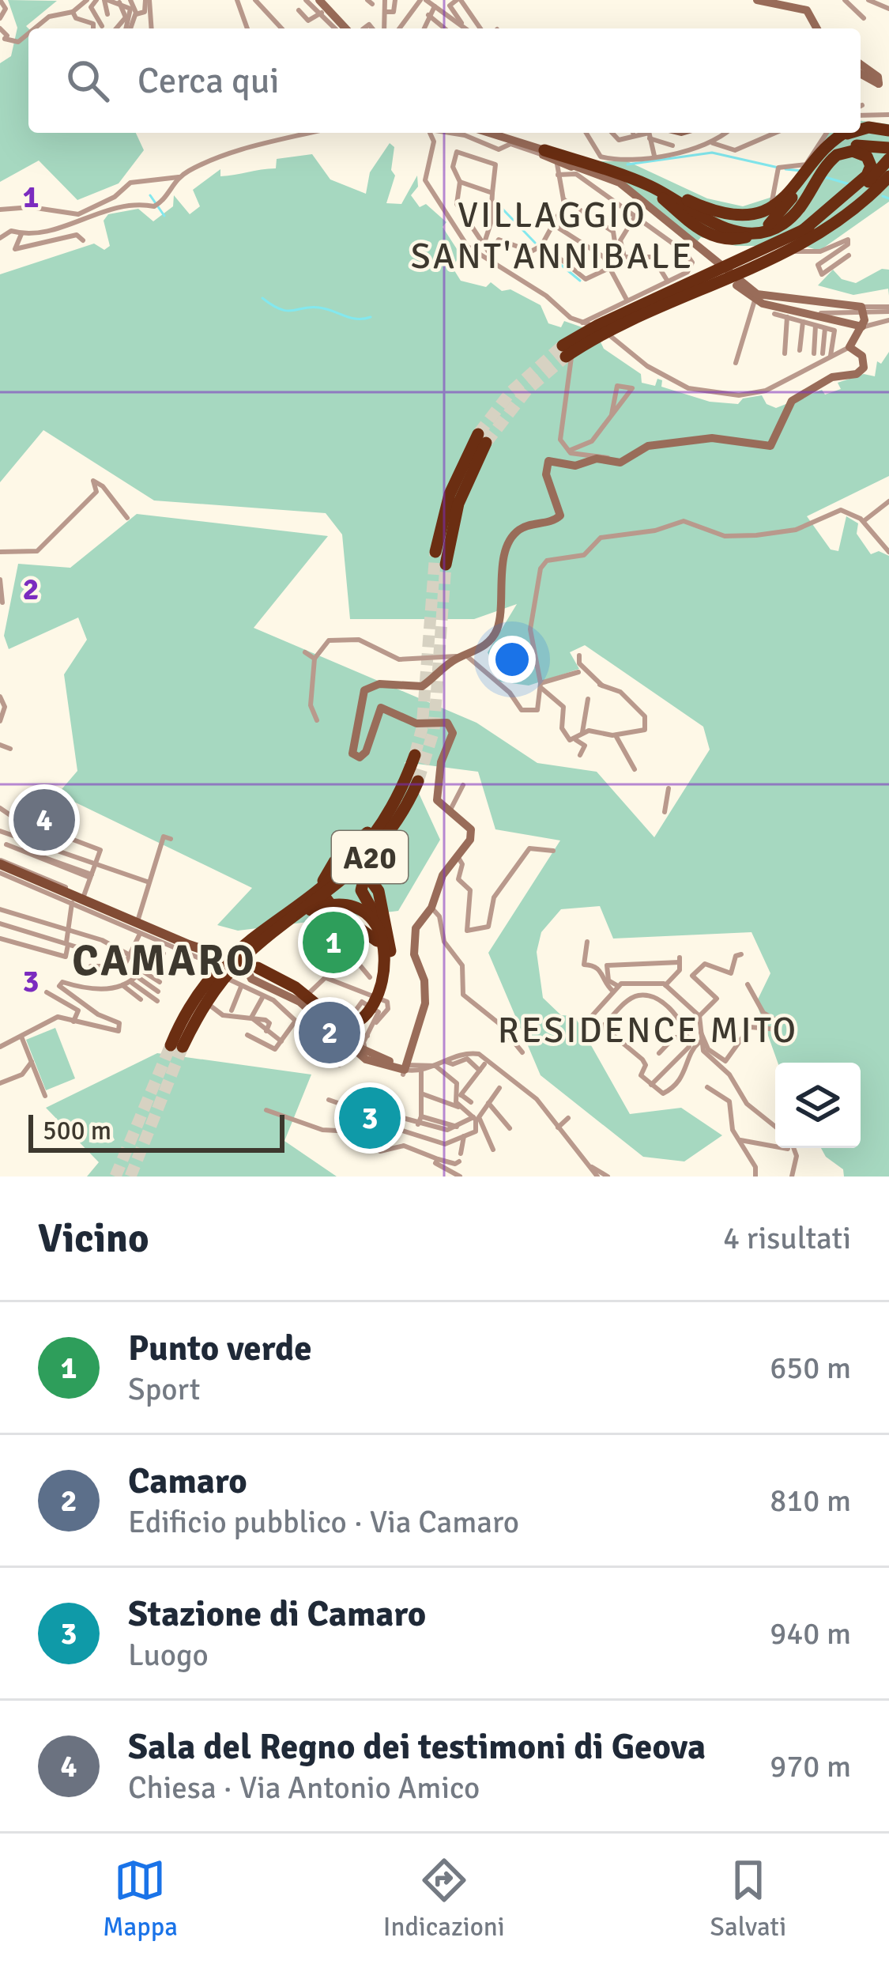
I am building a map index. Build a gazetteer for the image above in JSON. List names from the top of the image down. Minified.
{"streets":{"highway":["A20"]},"districts":["VILLAGGIO SANT'ANNIBALE","CAMARO","RESIDENCE MITO"],"scale_bar":"500 m","page":{"search":"Cerca qui","pins":["4","1","2","3"],"scale":"500 m","heading":["Vicino","4 risultati"],"list":[{"mark":"1","name":"Punto verde","note":"Sport","value":"650 m"},{"mark":"2","name":"Camaro","note":"Edificio pubblico · Via Camaro","value":"810 m"},{"mark":"3","name":"Stazione di Camaro","note":"Luogo","value":"940 m"},{"mark":"4","name":"Sala del Regno dei testimoni di Geova","note":"Chiesa · Via Antonio Amico","value":"970 m"}],"nav":["Mappa","Indicazioni","Salvati"]},"grid":{"rows":["1","2","3"]}}
